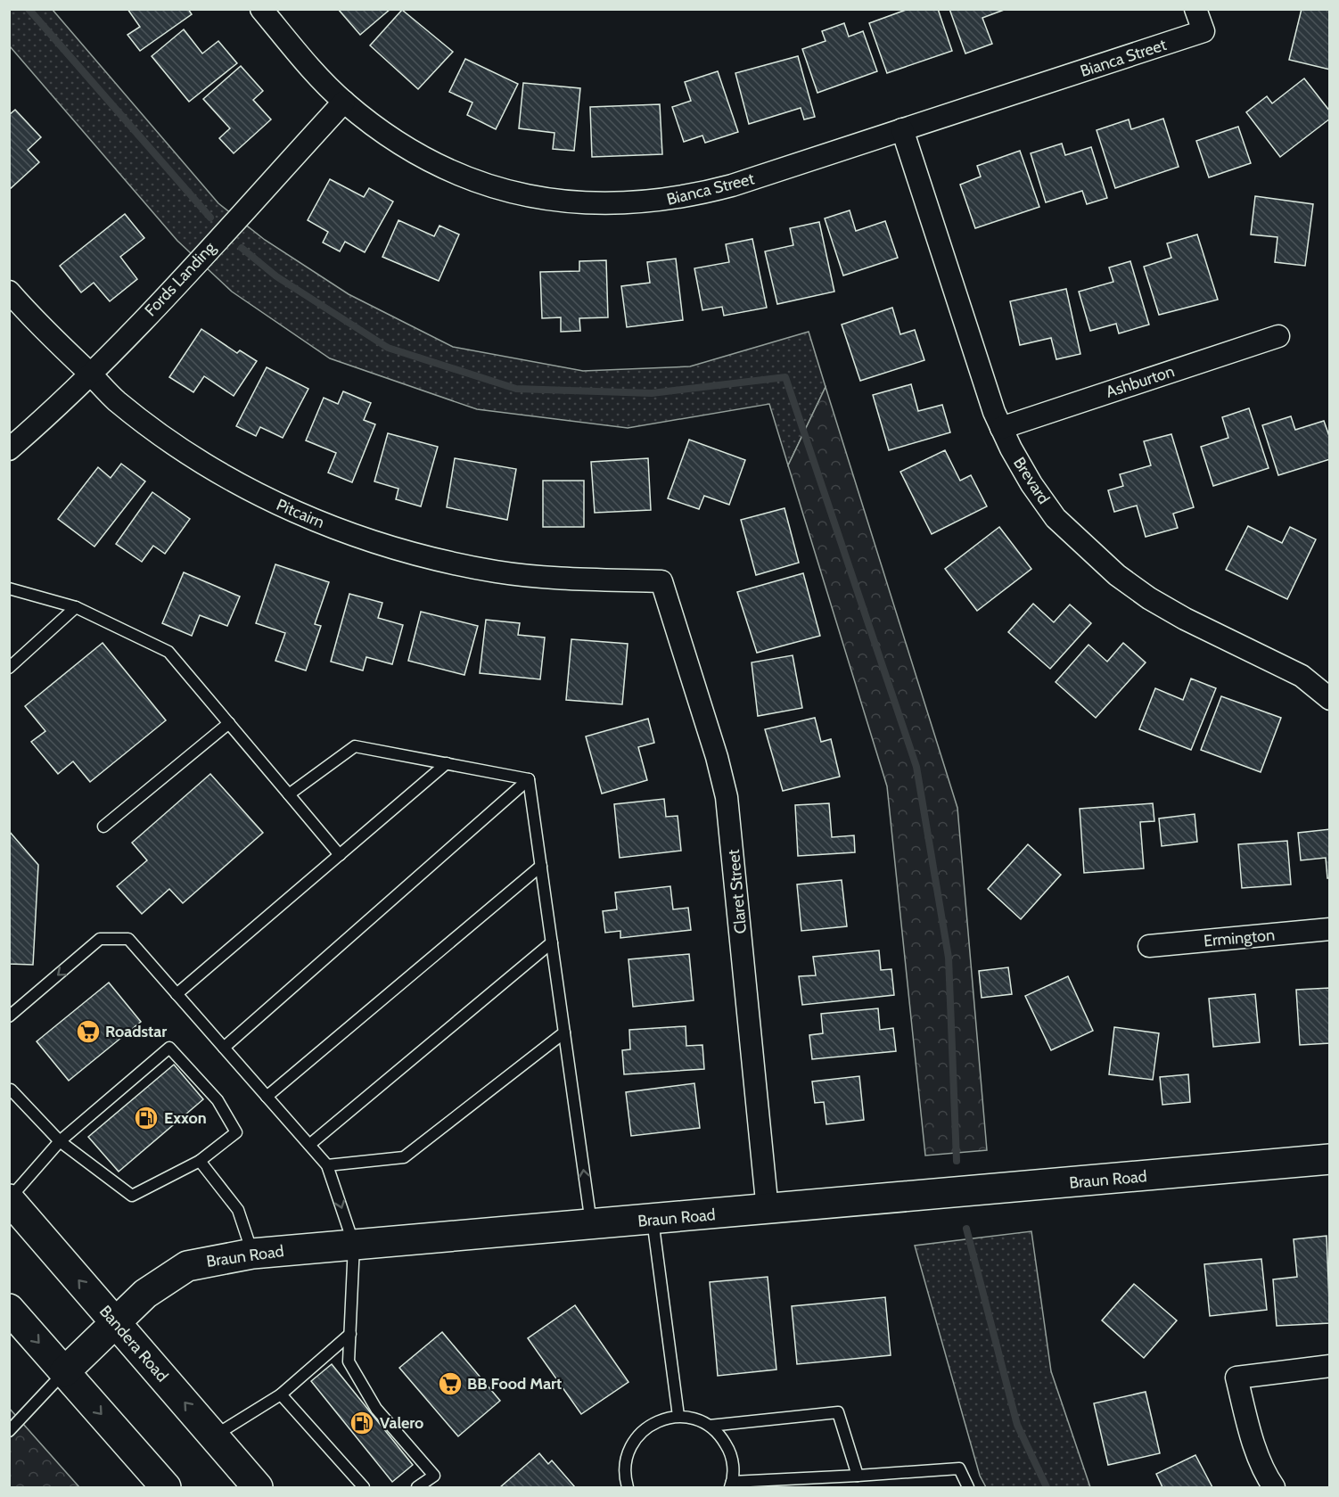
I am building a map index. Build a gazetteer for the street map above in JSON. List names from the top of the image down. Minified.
{"streets":{"main road":["Braun Road","Bandera Road"],"street":["Bianca Street","Fords Landing","Ashburton","Brevard","Pitcairn","Claret Street","Ermington"]},"crossings":[["Bianca Street","Fords Landing"],["Bianca Street","Brevard"],["Fords Landing","Pitcairn"],["Ashburton","Brevard"],["Pitcairn","Claret Street"],["Claret Street","Braun Road"],["Braun Road","Bandera Road"]],"places":{"supermarket":["Roadstar","BB Food Mart"],"fuel station":["Exxon","Valero"]}}
